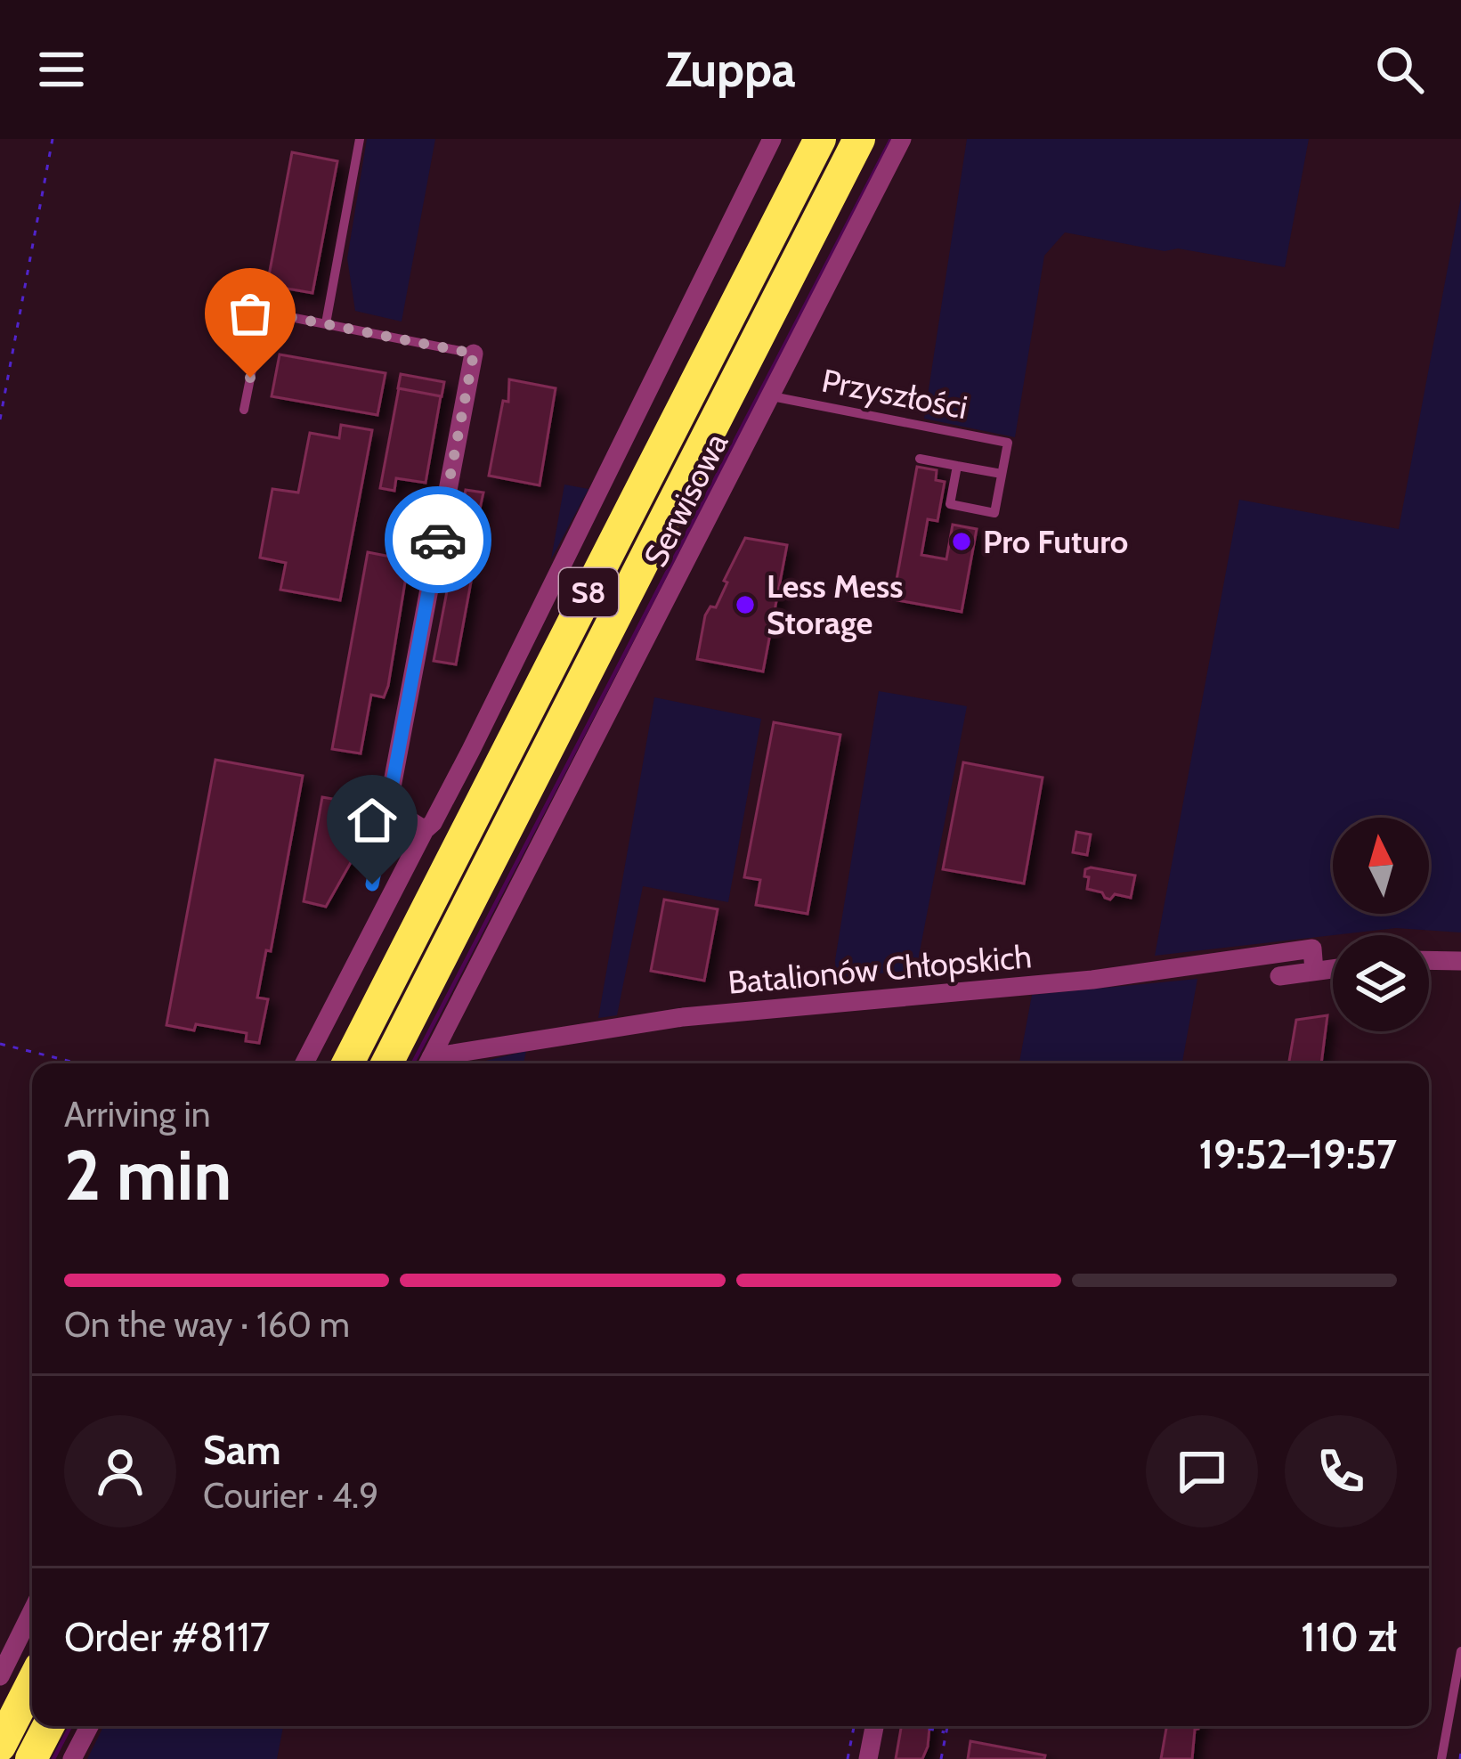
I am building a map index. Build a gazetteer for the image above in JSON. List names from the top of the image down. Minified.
{"streets":{"highway":["S8"],"street":["Serwisowa","Batalionów Chłopskich"],"lane":["Przyszłości"]},"crossings":[["Przyszłości","Serwisowa"]],"places":["Pro Futuro","Less Mess Storage"],"north":"top","page":{"header":"Zuppa","heading":["2 min","Arriving in","19:52–19:57"],"panel":["Sam","Courier · 4.9","Order #8117","110 zł"],"bar":"On the way · 160 m"}}
